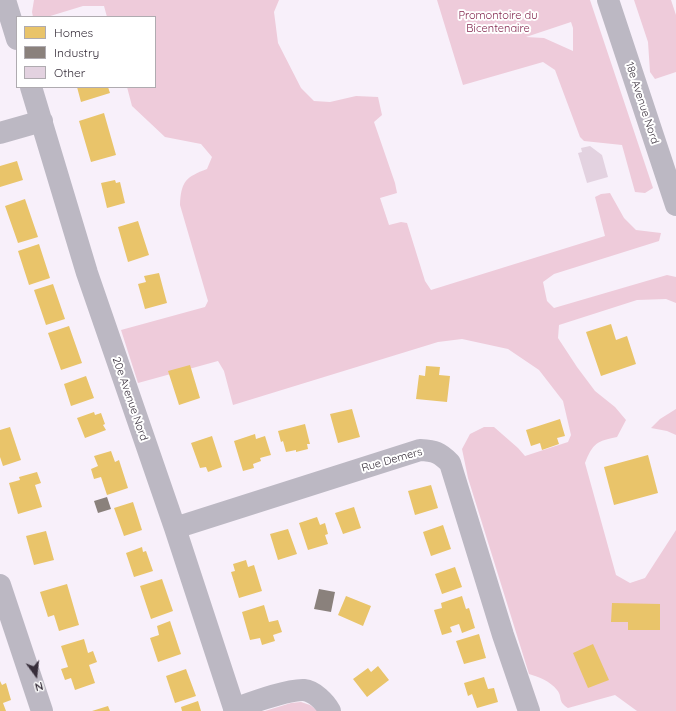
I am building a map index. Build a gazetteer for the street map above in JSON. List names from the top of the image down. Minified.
{"streets":{"street":["18e Avenue Nord","20e Avenue Nord","Rue Demers"]},"crossings":[["20e Avenue Nord","Rue Demers"]],"parks":["Promontoire du Bicentenaire"],"legend":["Homes","Industry","Other"],"north":"bottom"}
